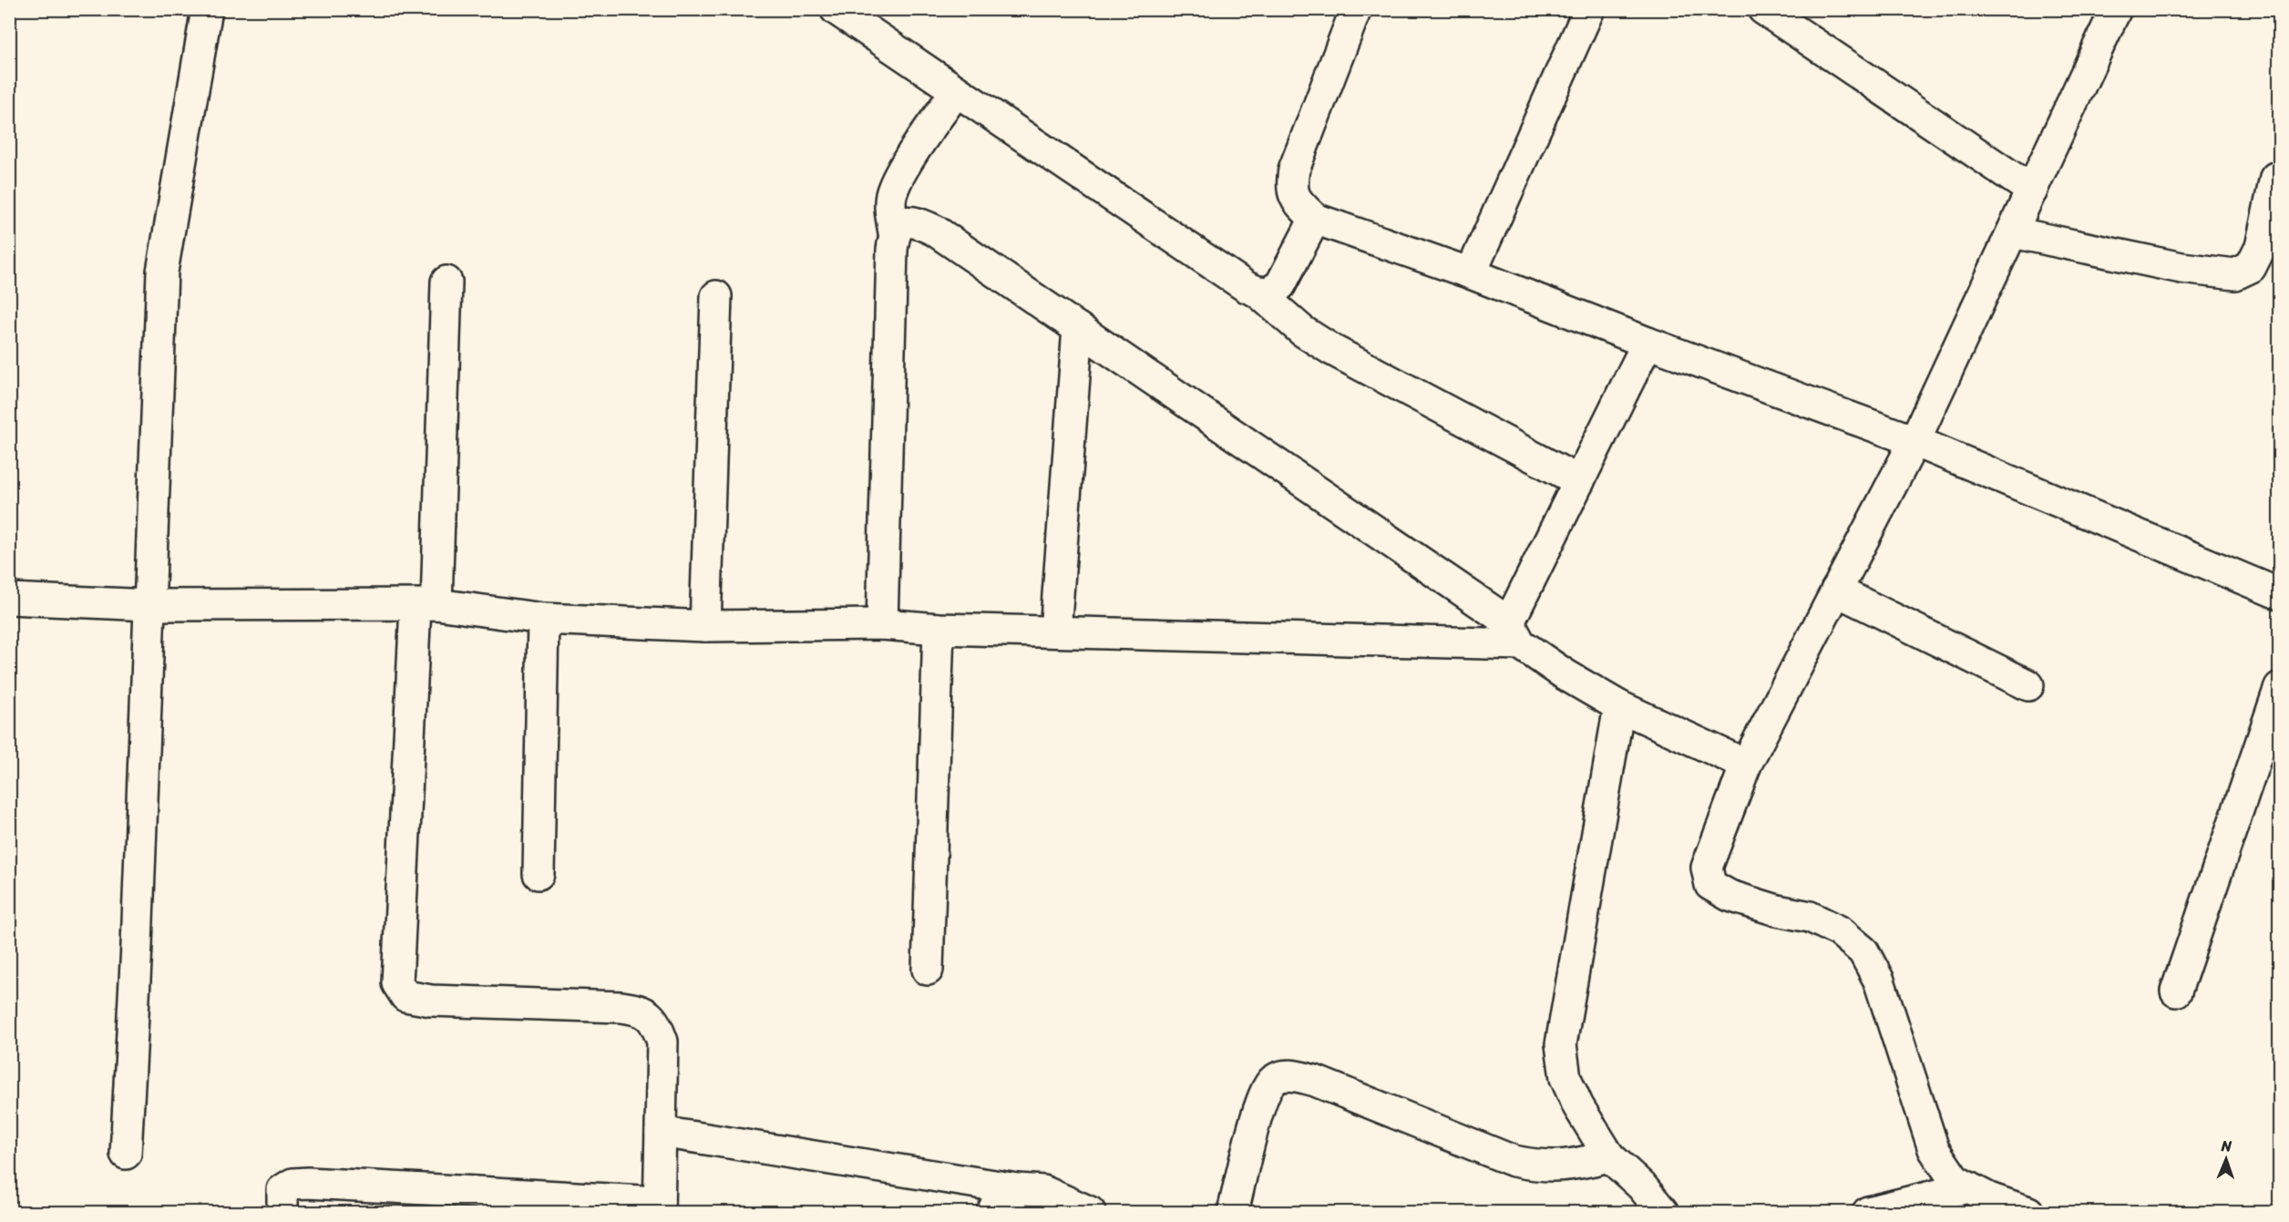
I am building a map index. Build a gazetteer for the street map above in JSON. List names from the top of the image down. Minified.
{"north":"top"}
